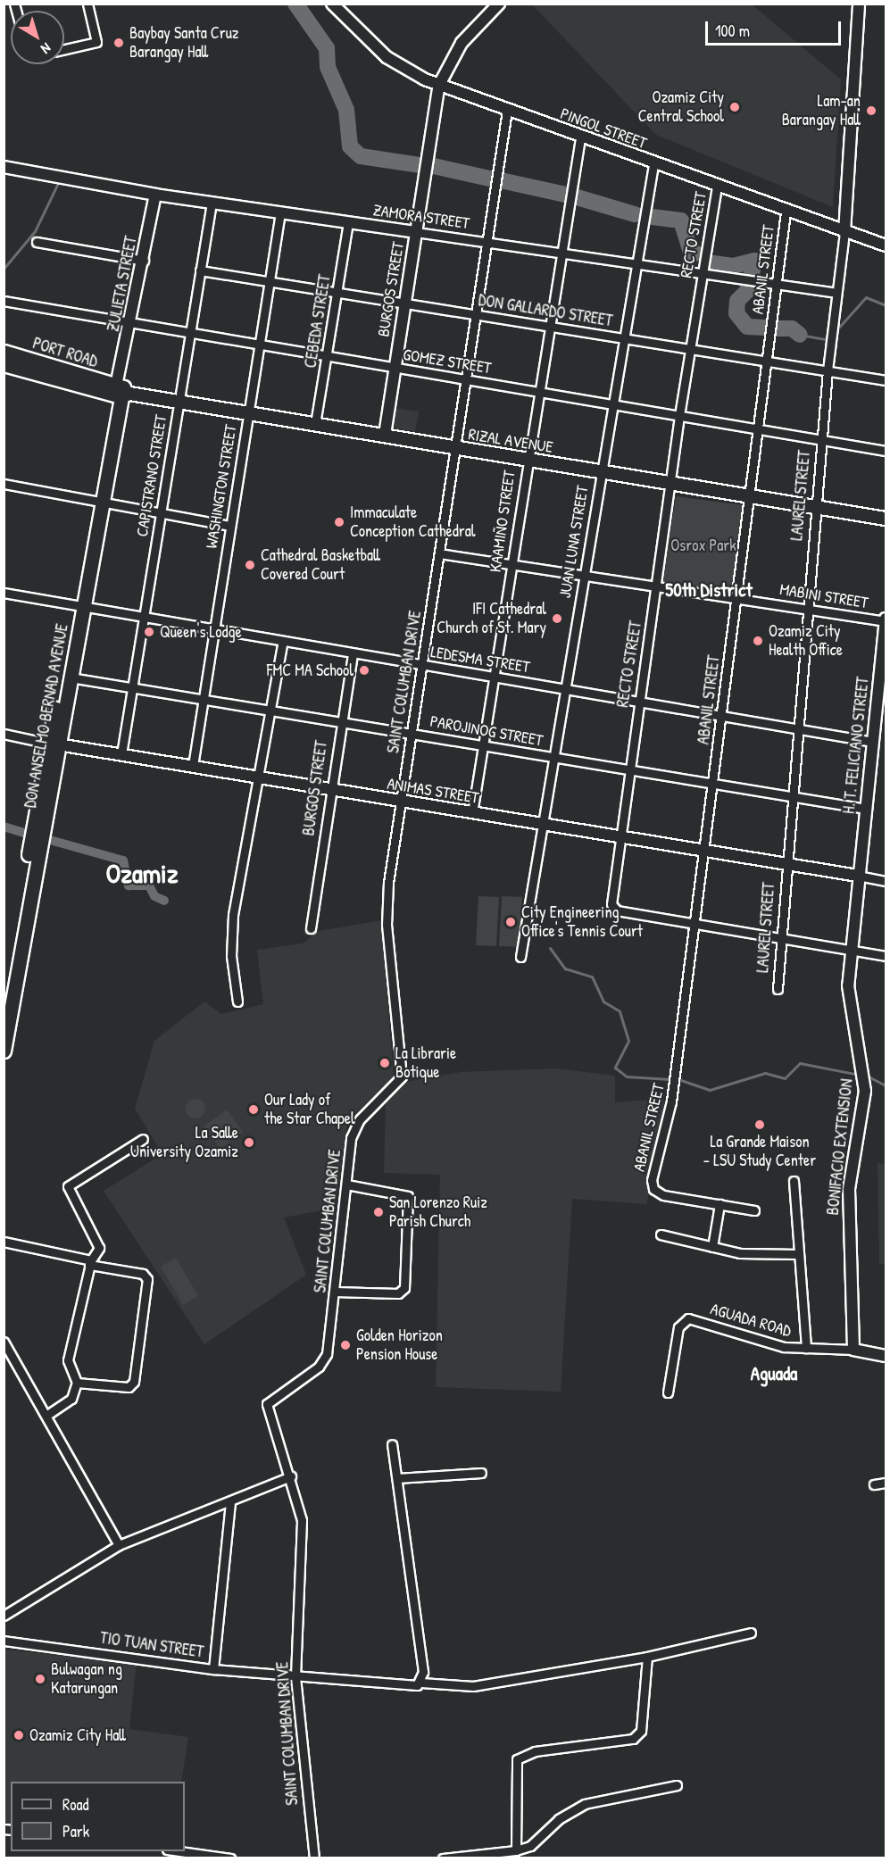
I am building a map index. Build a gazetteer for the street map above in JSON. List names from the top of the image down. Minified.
{"streets":{"main road":["PORT ROAD","RIZAL AVENUE","DON ANSELMO BERNAD AVENUE"],"street":["PINGOL STREET","ZAMORA STREET","RECTO STREET","ABANIL STREET","ZULIETA STREET","BURGOS STREET","DON GALLARDO STREET","CEBEDA STREET","GOMEZ STREET","CAPISTRANO STREET","WASHINGTON STREET","LAUREL STREET","KAAMIÑO STREET","JUAN LUNA STREET","MABINI STREET","LEDESMA STREET","SAINT COLUMBAN DRIVE","PAROJINOG STREET","H. T. FELICIANO STREET","ANIMAS STREET","BONIFACIO EXTENSION","AGUADA ROAD","TIO TUAN STREET"]},"crossings":[["PINGOL STREET","RECTO STREET"],["PINGOL STREET","ABANIL STREET"],["PINGOL STREET","BURGOS STREET"],["PINGOL STREET","LAUREL STREET"],["PINGOL STREET","KAAMIÑO STREET"],["PINGOL STREET","JUAN LUNA STREET"],["PINGOL STREET","SAINT COLUMBAN DRIVE"],["ZAMORA STREET","RECTO STREET"],["ZAMORA STREET","ABANIL STREET"],["ZAMORA STREET","ZULIETA STREET"],["ZAMORA STREET","BURGOS STREET"],["ZAMORA STREET","CEBEDA STREET"],["ZAMORA STREET","CAPISTRANO STREET"],["ZAMORA STREET","WASHINGTON STREET"],["ZAMORA STREET","LAUREL STREET"],["ZAMORA STREET","KAAMIÑO STREET"],["ZAMORA STREET","JUAN LUNA STREET"],["ZAMORA STREET","SAINT COLUMBAN DRIVE"],["RECTO STREET","ABANIL STREET"],["RECTO STREET","DON GALLARDO STREET"],["RECTO STREET","GOMEZ STREET"],["RECTO STREET","RIZAL AVENUE"],["RECTO STREET","LAUREL STREET"],["RECTO STREET","MABINI STREET"],["RECTO STREET","LEDESMA STREET"],["RECTO STREET","PAROJINOG STREET"],["RECTO STREET","H. T. FELICIANO STREET"],["RECTO STREET","ANIMAS STREET"],["RECTO STREET","BONIFACIO EXTENSION"],["ABANIL STREET","DON GALLARDO STREET"],["ABANIL STREET","GOMEZ STREET"],["ABANIL STREET","RIZAL AVENUE"],["ABANIL STREET","MABINI STREET"],["ABANIL STREET","LEDESMA STREET"],["ABANIL STREET","PAROJINOG STREET"],["ABANIL STREET","ANIMAS STREET"],["ZULIETA STREET","PORT ROAD"],["ZULIETA STREET","GOMEZ STREET"],["ZULIETA STREET","RIZAL AVENUE"],["ZULIETA STREET","DON ANSELMO BERNAD AVENUE"],["BURGOS STREET","DON GALLARDO STREET"],["BURGOS STREET","GOMEZ STREET"],["BURGOS STREET","RIZAL AVENUE"],["BURGOS STREET","LEDESMA STREET"],["BURGOS STREET","PAROJINOG STREET"],["BURGOS STREET","ANIMAS STREET"],["DON GALLARDO STREET","CEBEDA STREET"],["DON GALLARDO STREET","CAPISTRANO STREET"],["DON GALLARDO STREET","WASHINGTON STREET"],["DON GALLARDO STREET","LAUREL STREET"],["DON GALLARDO STREET","KAAMIÑO STREET"],["DON GALLARDO STREET","JUAN LUNA STREET"],["DON GALLARDO STREET","SAINT COLUMBAN DRIVE"],["CEBEDA STREET","GOMEZ STREET"],["CEBEDA STREET","RIZAL AVENUE"],["PORT ROAD","RIZAL AVENUE"],["PORT ROAD","DON ANSELMO BERNAD AVENUE"],["GOMEZ STREET","CAPISTRANO STREET"],["GOMEZ STREET","WASHINGTON STREET"],["GOMEZ STREET","LAUREL STREET"],["GOMEZ STREET","KAAMIÑO STREET"],["GOMEZ STREET","JUAN LUNA STREET"],["GOMEZ STREET","SAINT COLUMBAN DRIVE"],["RIZAL AVENUE","CAPISTRANO STREET"],["RIZAL AVENUE","WASHINGTON STREET"],["RIZAL AVENUE","LAUREL STREET"],["RIZAL AVENUE","KAAMIÑO STREET"],["RIZAL AVENUE","JUAN LUNA STREET"],["RIZAL AVENUE","SAINT COLUMBAN DRIVE"],["RIZAL AVENUE","DON ANSELMO BERNAD AVENUE"],["CAPISTRANO STREET","LEDESMA STREET"],["CAPISTRANO STREET","PAROJINOG STREET"],["CAPISTRANO STREET","ANIMAS STREET"],["WASHINGTON STREET","LEDESMA STREET"],["WASHINGTON STREET","PAROJINOG STREET"],["WASHINGTON STREET","ANIMAS STREET"],["LAUREL STREET","MABINI STREET"],["LAUREL STREET","LEDESMA STREET"],["LAUREL STREET","PAROJINOG STREET"],["LAUREL STREET","ANIMAS STREET"],["KAAMIÑO STREET","MABINI STREET"],["KAAMIÑO STREET","LEDESMA STREET"],["KAAMIÑO STREET","PAROJINOG STREET"],["KAAMIÑO STREET","ANIMAS STREET"],["JUAN LUNA STREET","MABINI STREET"],["JUAN LUNA STREET","LEDESMA STREET"],["JUAN LUNA STREET","PAROJINOG STREET"],["JUAN LUNA STREET","ANIMAS STREET"],["MABINI STREET","SAINT COLUMBAN DRIVE"],["MABINI STREET","H. T. FELICIANO STREET"],["LEDESMA STREET","SAINT COLUMBAN DRIVE"],["LEDESMA STREET","DON ANSELMO BERNAD AVENUE"],["LEDESMA STREET","H. T. FELICIANO STREET"],["SAINT COLUMBAN DRIVE","PAROJINOG STREET"],["SAINT COLUMBAN DRIVE","ANIMAS STREET"],["SAINT COLUMBAN DRIVE","TIO TUAN STREET"],["DON ANSELMO BERNAD AVENUE","PAROJINOG STREET"],["DON ANSELMO BERNAD AVENUE","ANIMAS STREET"],["PAROJINOG STREET","H. T. FELICIANO STREET"],["H. T. FELICIANO STREET","ANIMAS STREET"],["H. T. FELICIANO STREET","BONIFACIO EXTENSION"],["BONIFACIO EXTENSION","AGUADA ROAD"]],"districts":["50th District","Ozamiz","Aguada"],"parks":["Osrox Park"],"places":["Baybay Santa Cruz Barangay Hall","Ozamiz City Central School","Lam-an Barangay Hall","Immaculate Conception Cathedral","Cathedral Basketball Covered Court","IFI Cathedral Church of St. Mary","Queen's Lodge","Ozamiz City Health Office","FMC MA School","City Engineering Office's Tennis Court","La Librarie Botique","Our Lady of the Star Chapel","La Grande Maison - LSU Study Center","La Salle University Ozamiz","San Lorenzo Ruiz Parish Church","Golden Horizon Pension House","Bulwagan ng Katarungan","Ozamiz City Hall"],"legend":["Road","Park"],"scale_bar":"100 m","north":"bottom right"}
